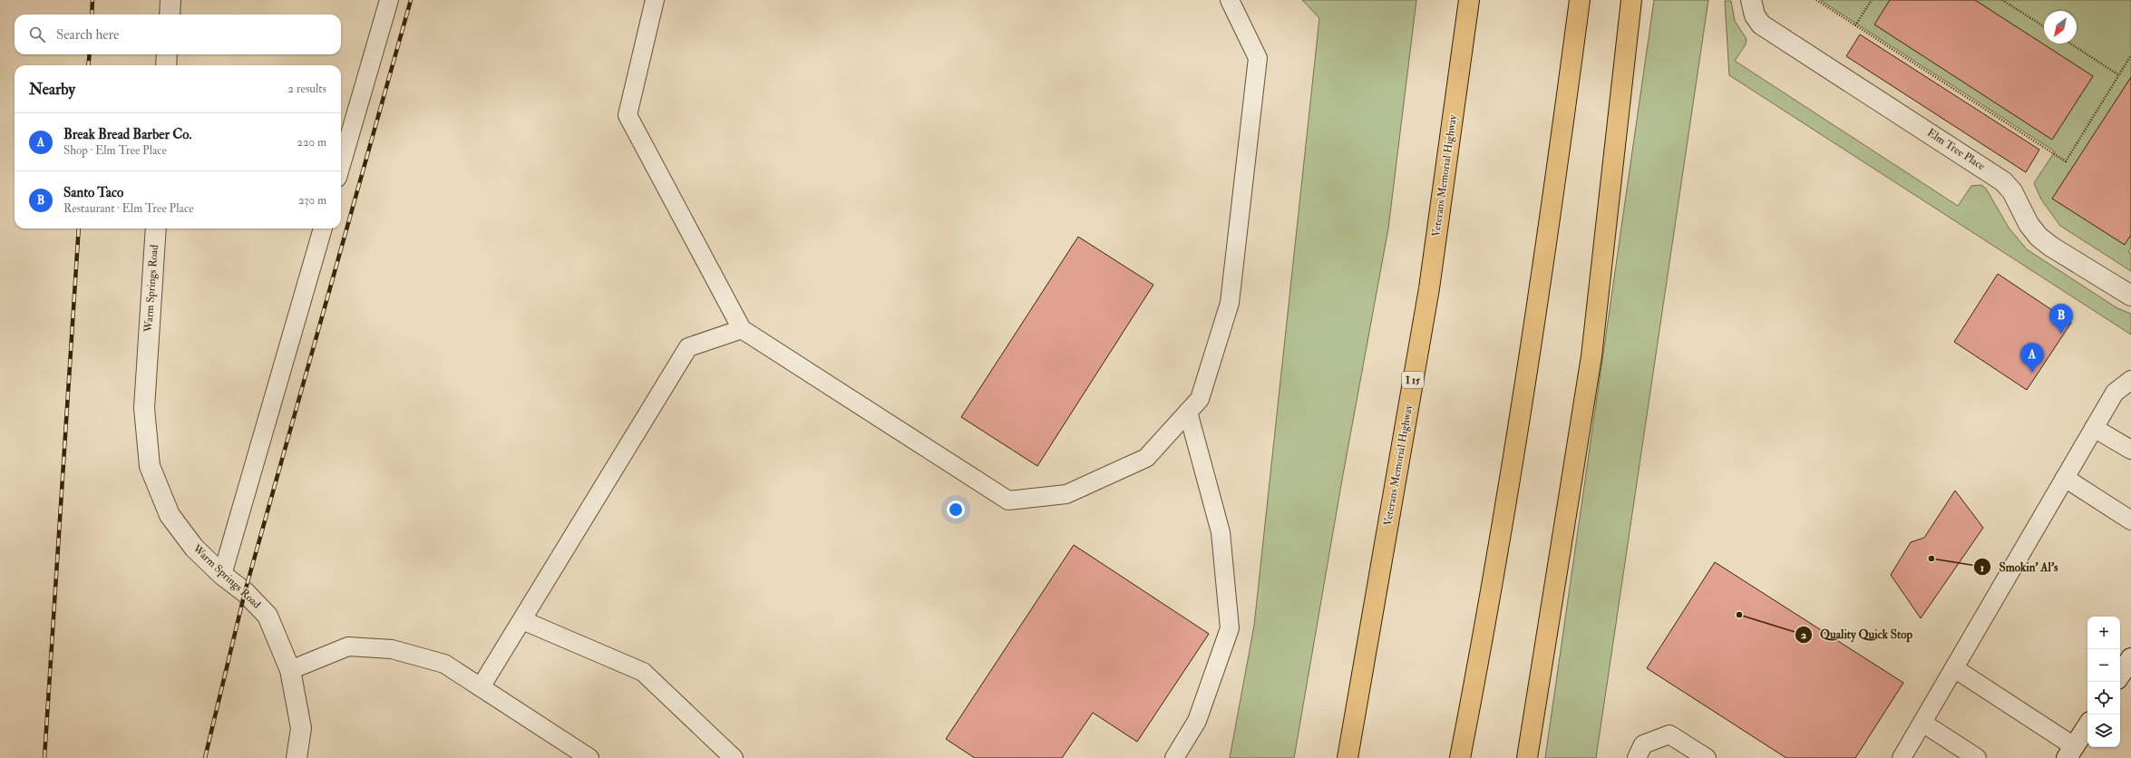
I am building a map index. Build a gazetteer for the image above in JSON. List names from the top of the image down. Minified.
{"streets":{"highway":["Veterans Memorial Highway","I 15"],"street":["Elm Tree Place","Warm Springs Road"]},"places":["Smokin' Al's","Quality Quick Stop"],"north":"bottom left","page":{"search":"Search here","heading":["Nearby","2 results"],"list":[{"mark":"A","name":"Break Bread Barber Co.","note":"Shop · Elm Tree Place","value":"220 m"},{"mark":"B","name":"Santo Taco","note":"Restaurant · Elm Tree Place","value":"230 m"}],"pins":["B","A"],"map_buttons":["+","−"]}}
